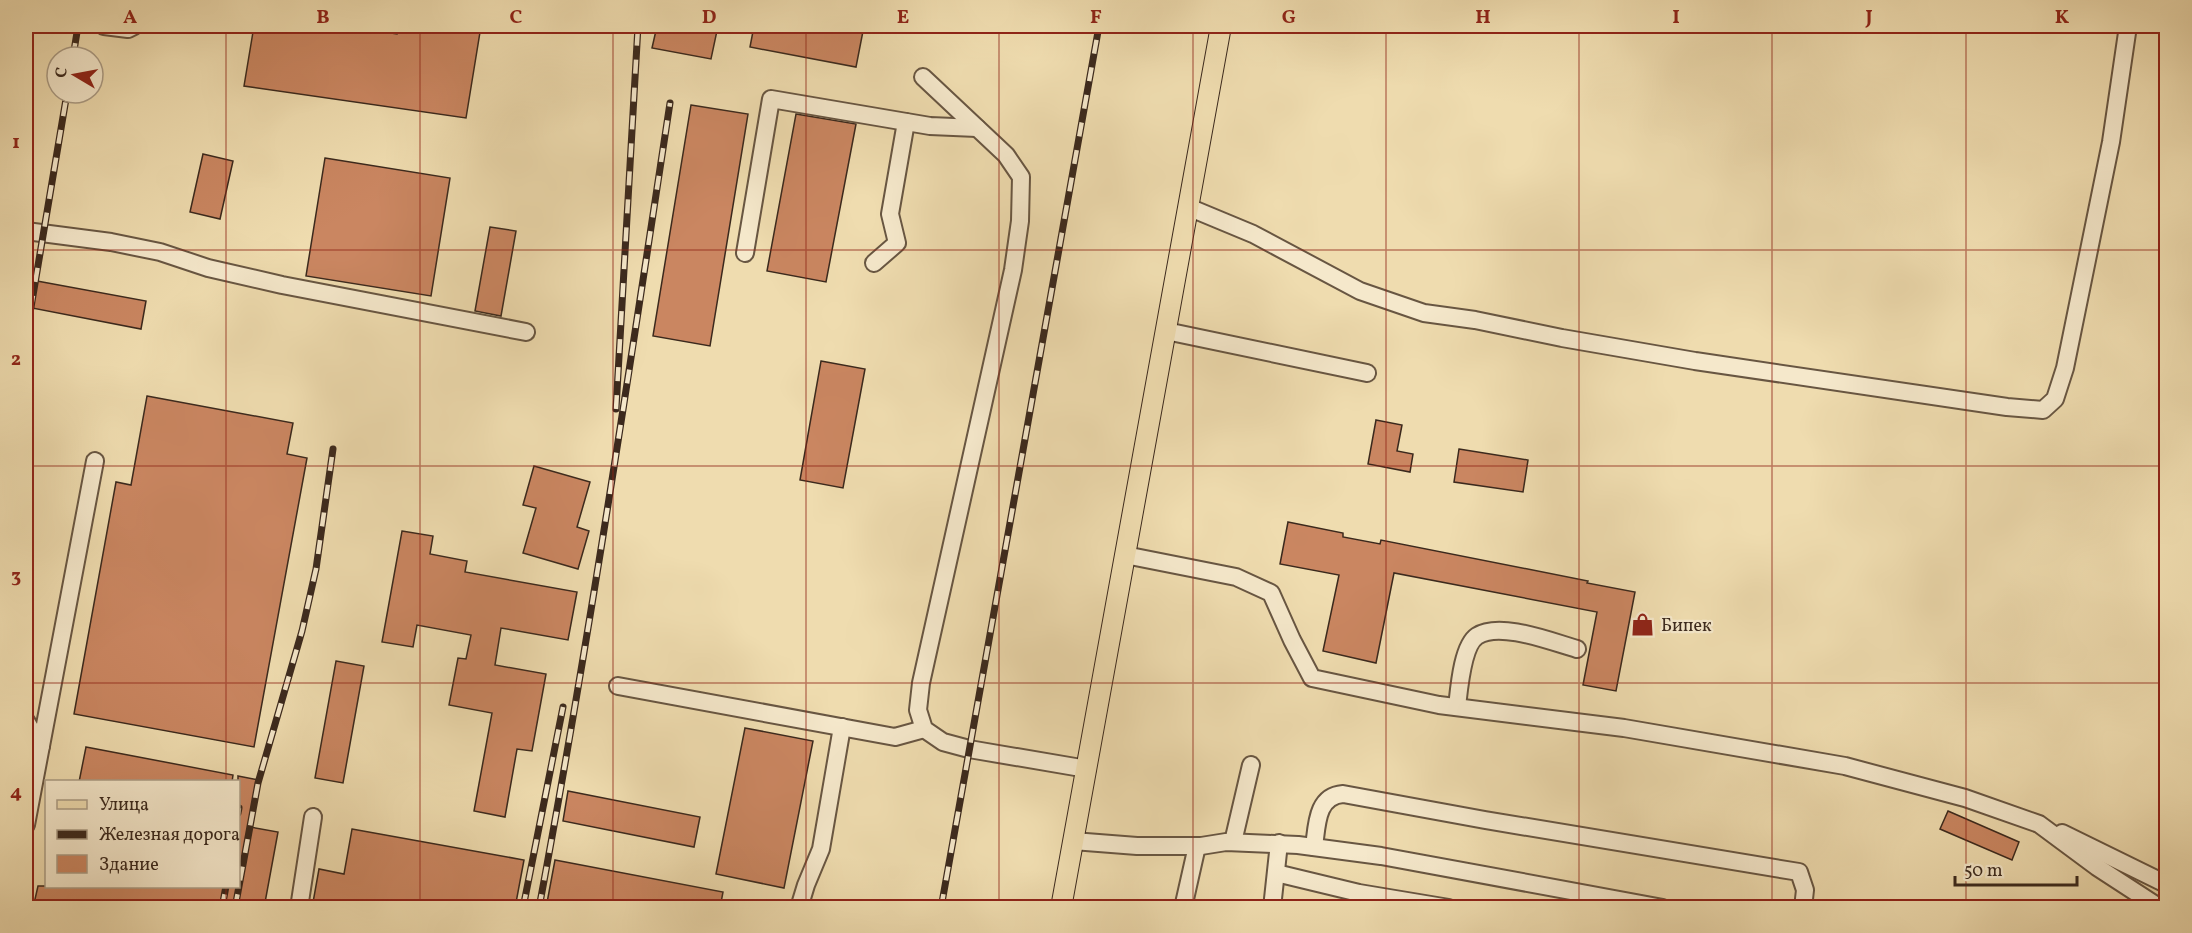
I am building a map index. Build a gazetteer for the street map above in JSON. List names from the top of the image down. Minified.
{"places":{"shop":["Бипек"]},"legend":["Улица","Железная дорога","Здание"],"scale_bar":"50 m","north":"left","grid":{"columns":["A","B","C","D","E","F","G","H","I","J","K"],"rows":["1","2","3","4"]}}
